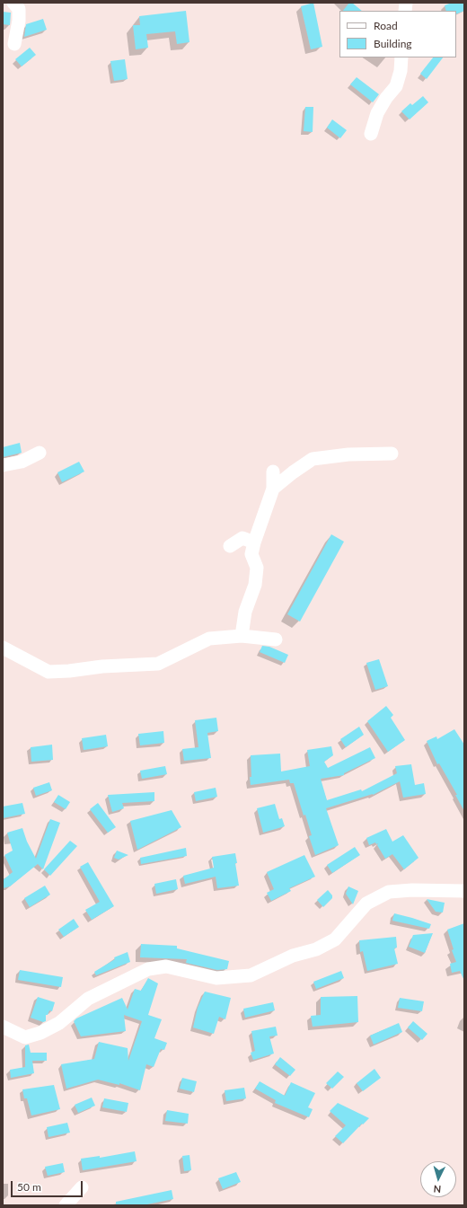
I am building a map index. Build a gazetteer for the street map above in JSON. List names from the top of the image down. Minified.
{"legend":["Road","Building"],"scale_bar":"50 m","north":"bottom"}
